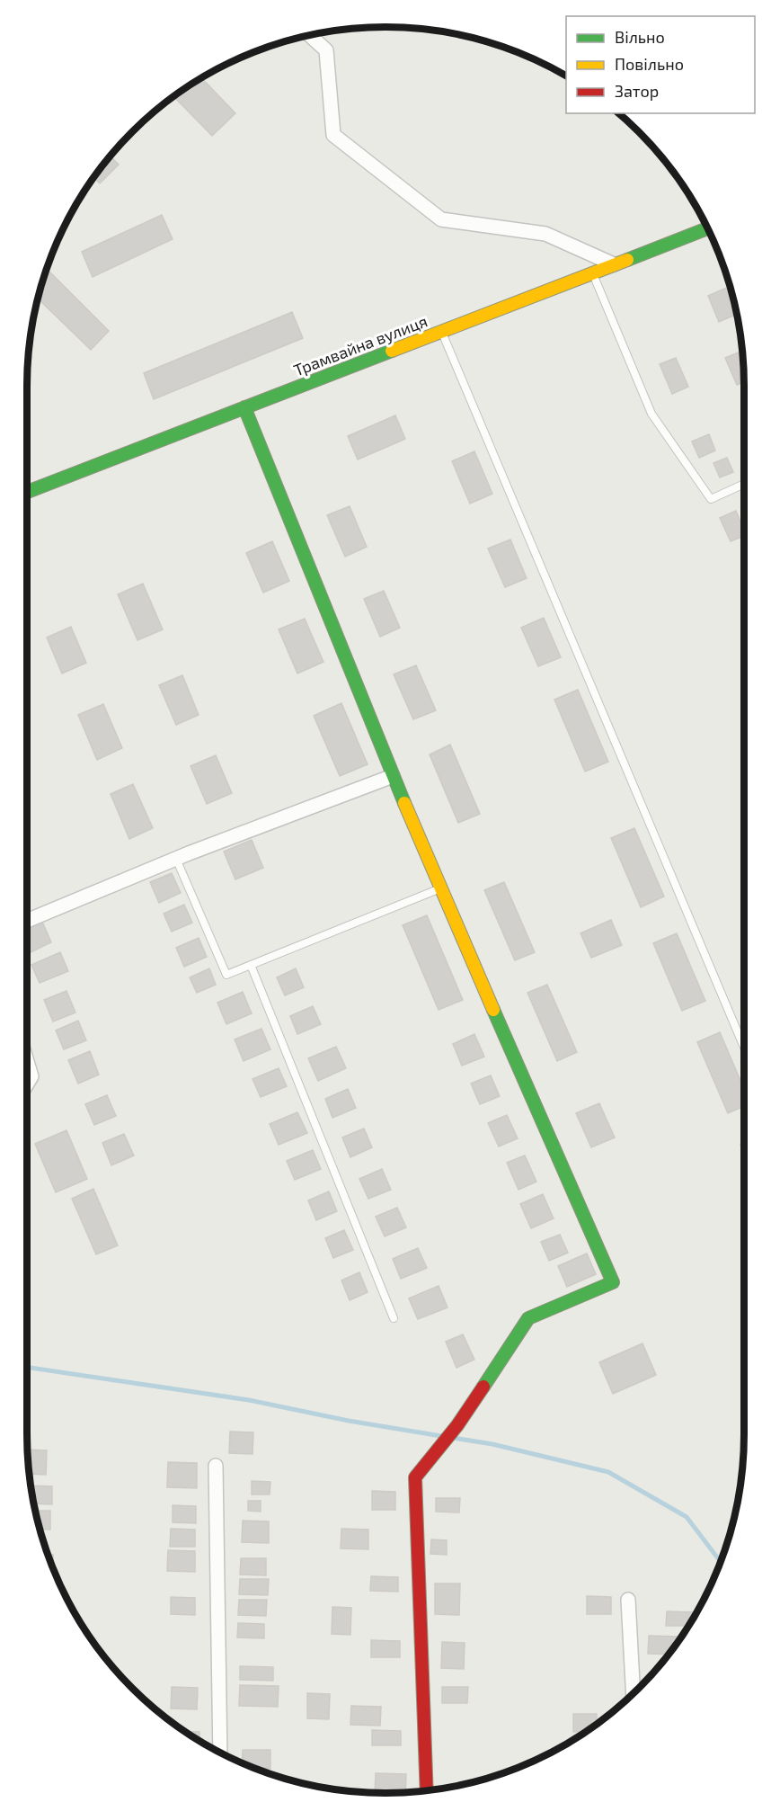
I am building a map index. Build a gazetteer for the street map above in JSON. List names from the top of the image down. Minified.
{"streets":{"street":["Трамвайна вулиця"]},"legend":["Вільно","Повільно","Затор"]}
